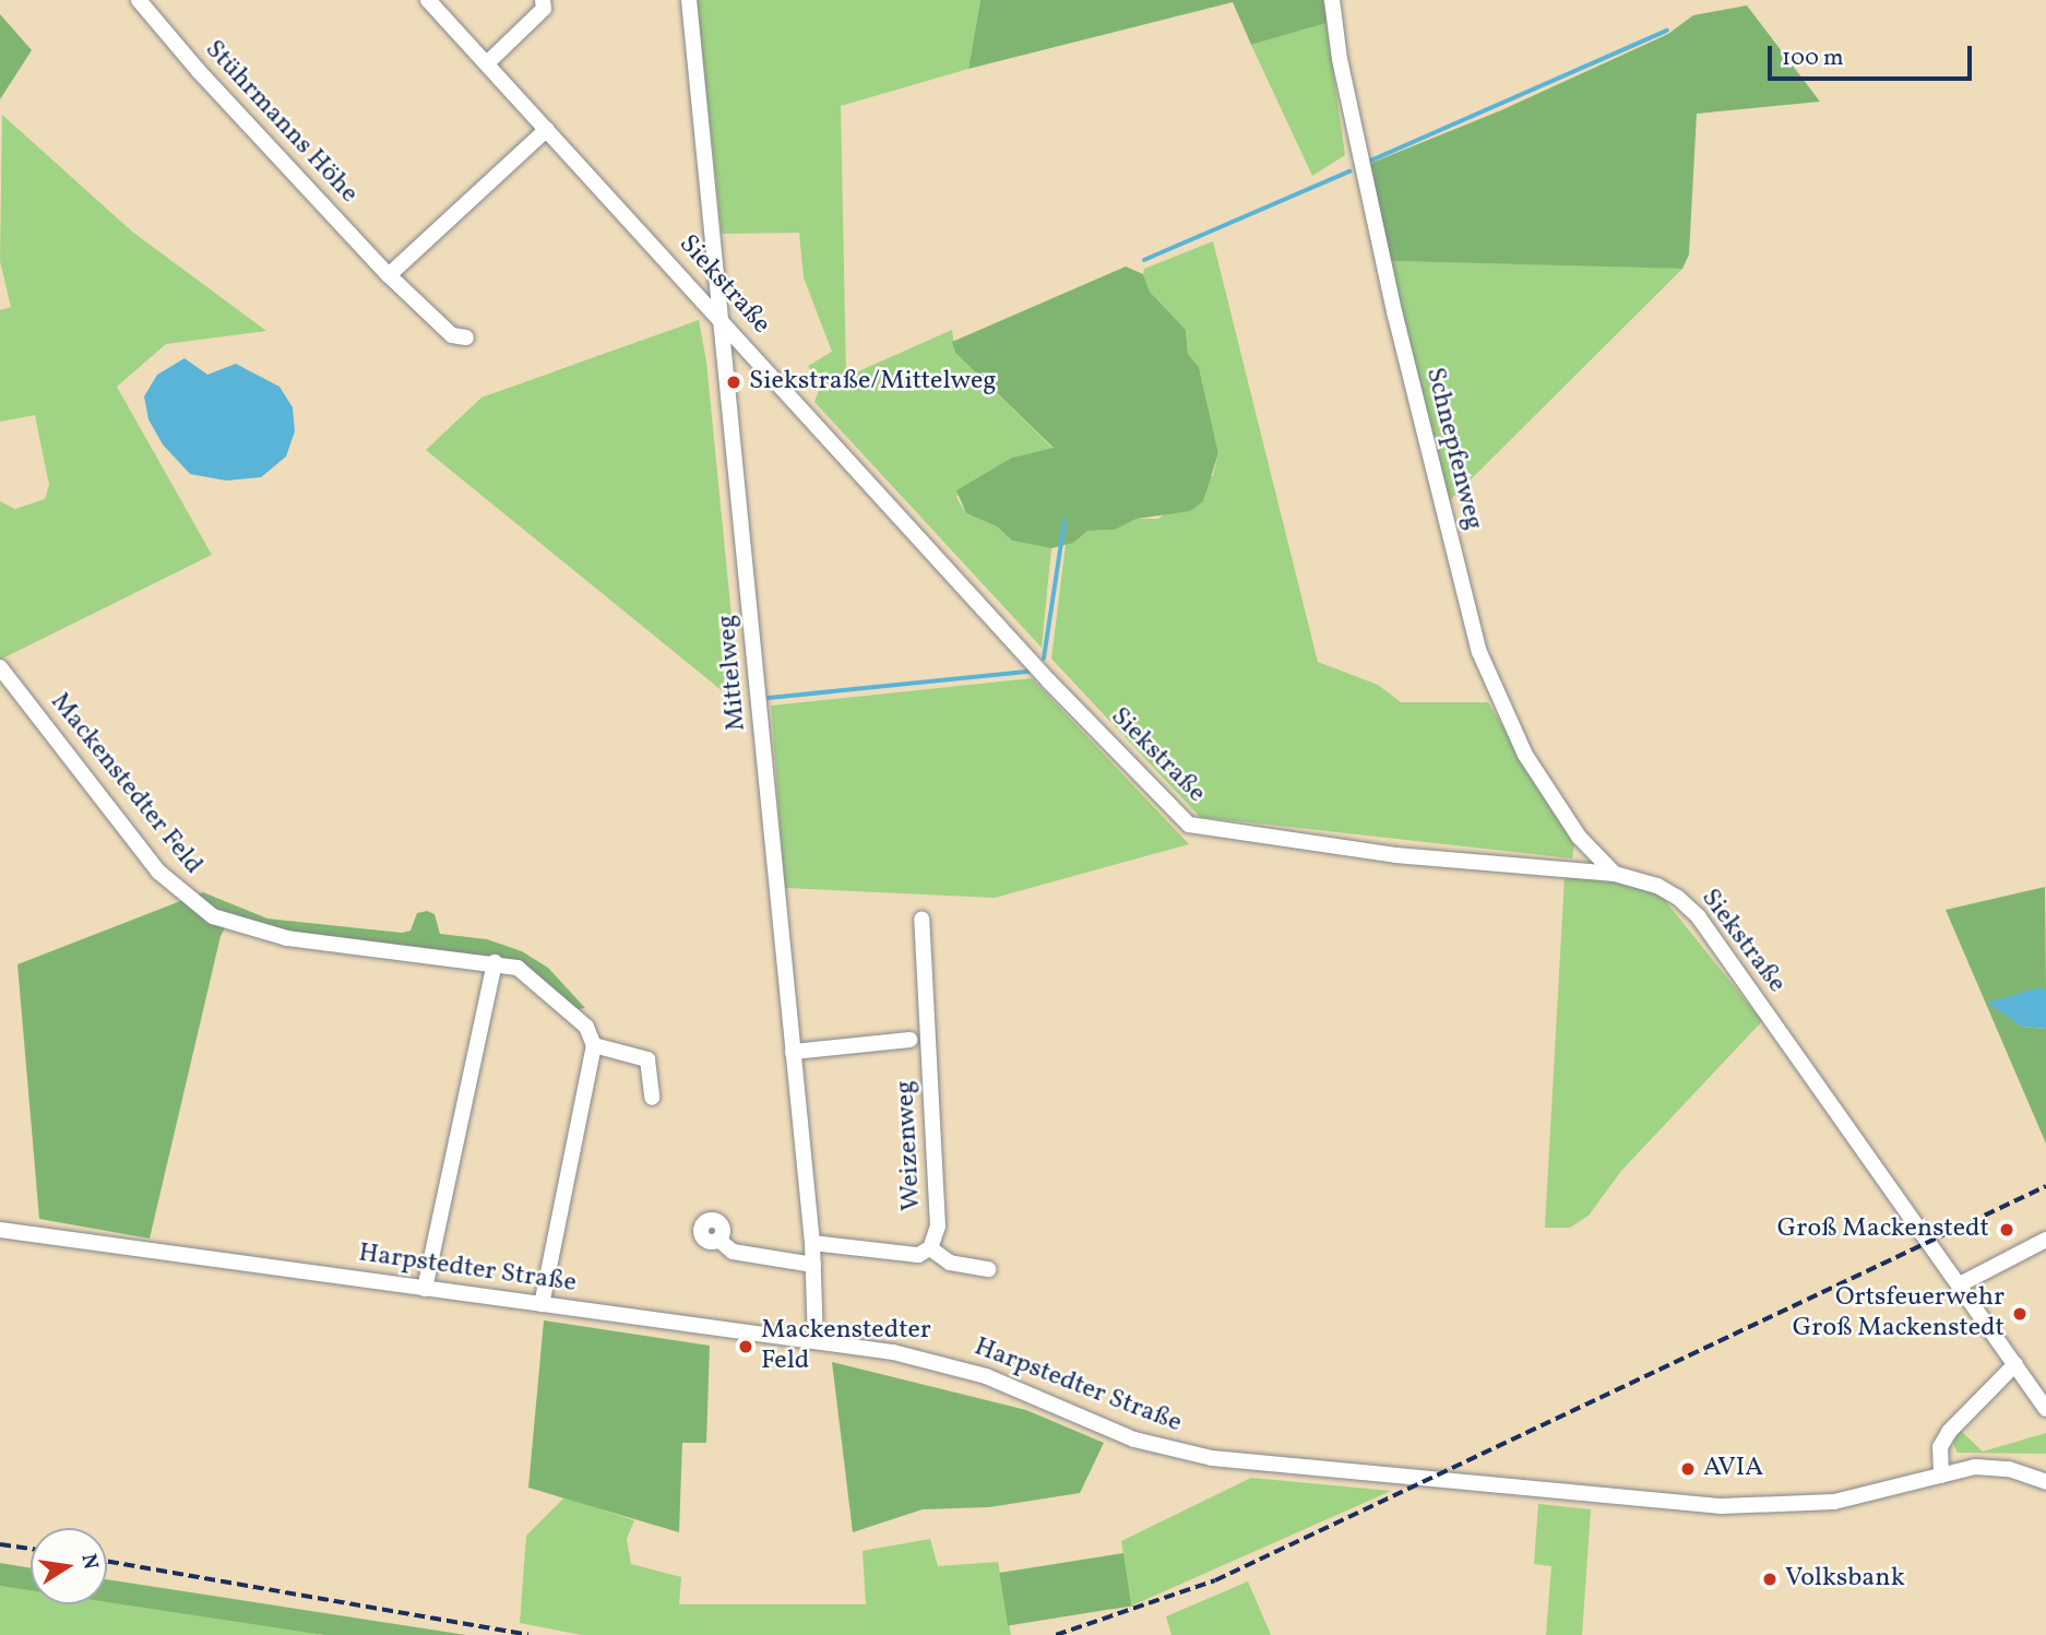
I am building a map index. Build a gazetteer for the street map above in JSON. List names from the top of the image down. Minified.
{"streets":{"street":["Stührmanns Höhe","Siekstraße","Schnepfenweg","Mittelweg","Mackenstedter Feld","Weizenweg","Harpstedter Straße"]},"crossings":[["Siekstraße","Schnepfenweg"],["Siekstraße","Mittelweg"],["Mittelweg","Weizenweg"],["Mittelweg","Harpstedter Straße"]],"places":["Siekstraße/Mittelweg","Groß Mackenstedt","Ortsfeuerwehr Groß Mackenstedt","Mackenstedter Feld","AVIA","Volksbank"],"scale_bar":"100 m","north":"right"}
